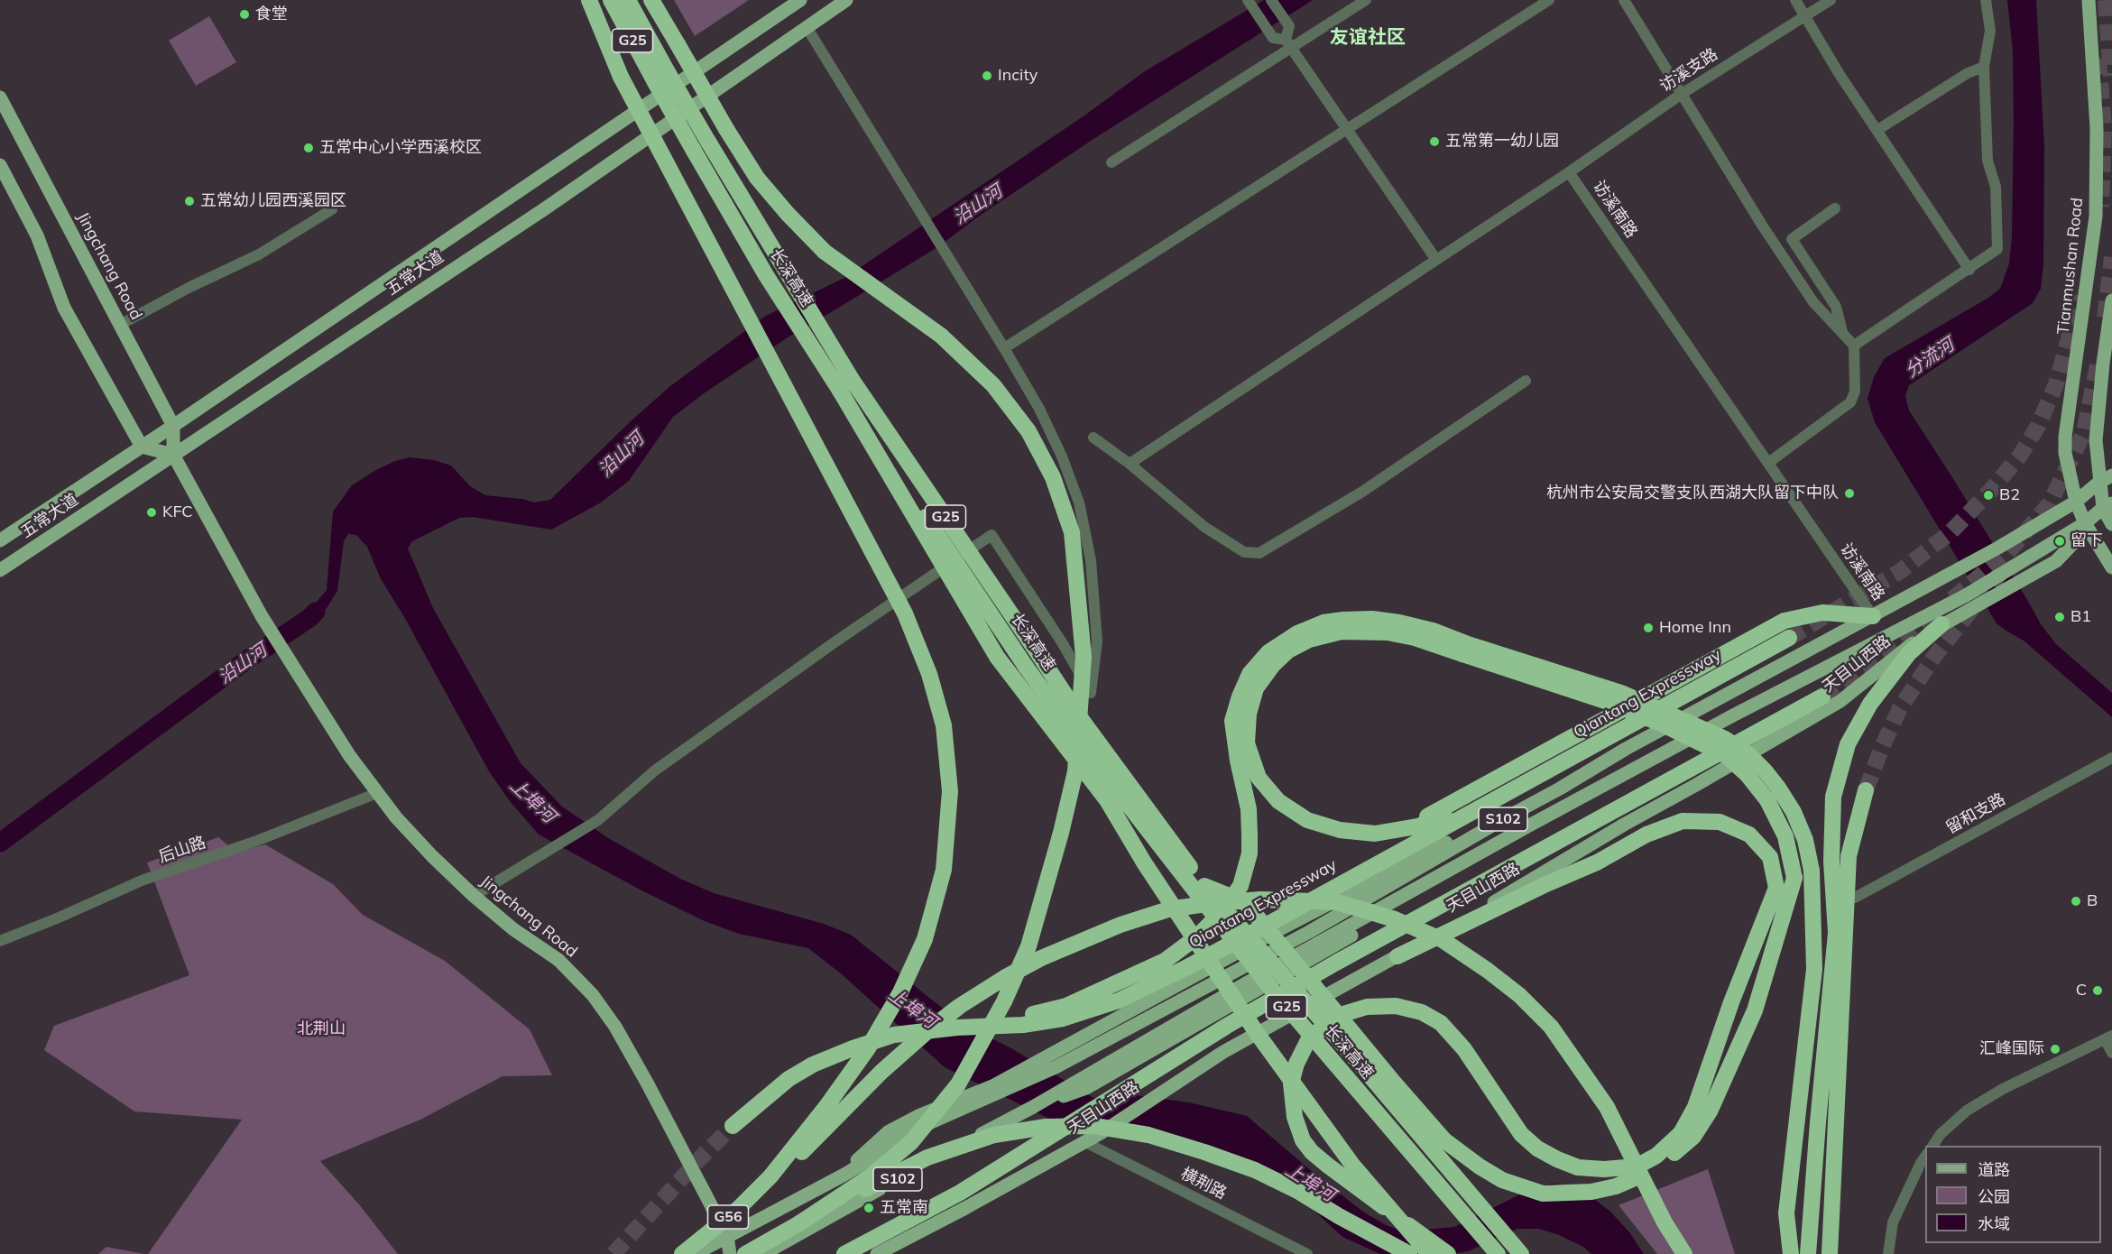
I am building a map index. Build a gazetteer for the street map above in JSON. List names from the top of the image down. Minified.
{"streets":{"highway":["G25","长深高速","Qiantang Expressway","G56"],"main road":["Jingchang Road","Tianmushan Road","五常大道","天目山西路","S102"],"street":["访溪支路","访溪南路","留和支路","后山路","横荆路"]},"crossings":[["访溪支路","访溪南路"],["访溪南路","天目山西路"],["Jingchang Road","五常大道"],["Jingchang Road","天目山西路"],["Jingchang Road","后山路"],["Tianmushan Road","天目山西路"],["天目山西路","横荆路"]],"districts":["友谊社区"],"water":["沿山河","分流河","上埠河"],"parks":["北荆山"],"places":["食堂","Incity","五常第一幼儿园","五常中心小学西溪校区","五常幼儿园西溪园区","杭州市公安局交警支队西湖大队留下中队","B2","KFC","留下","B1","Home Inn","B","C","汇峰国际","五常南"],"legend":["道路","公园","水域"]}
